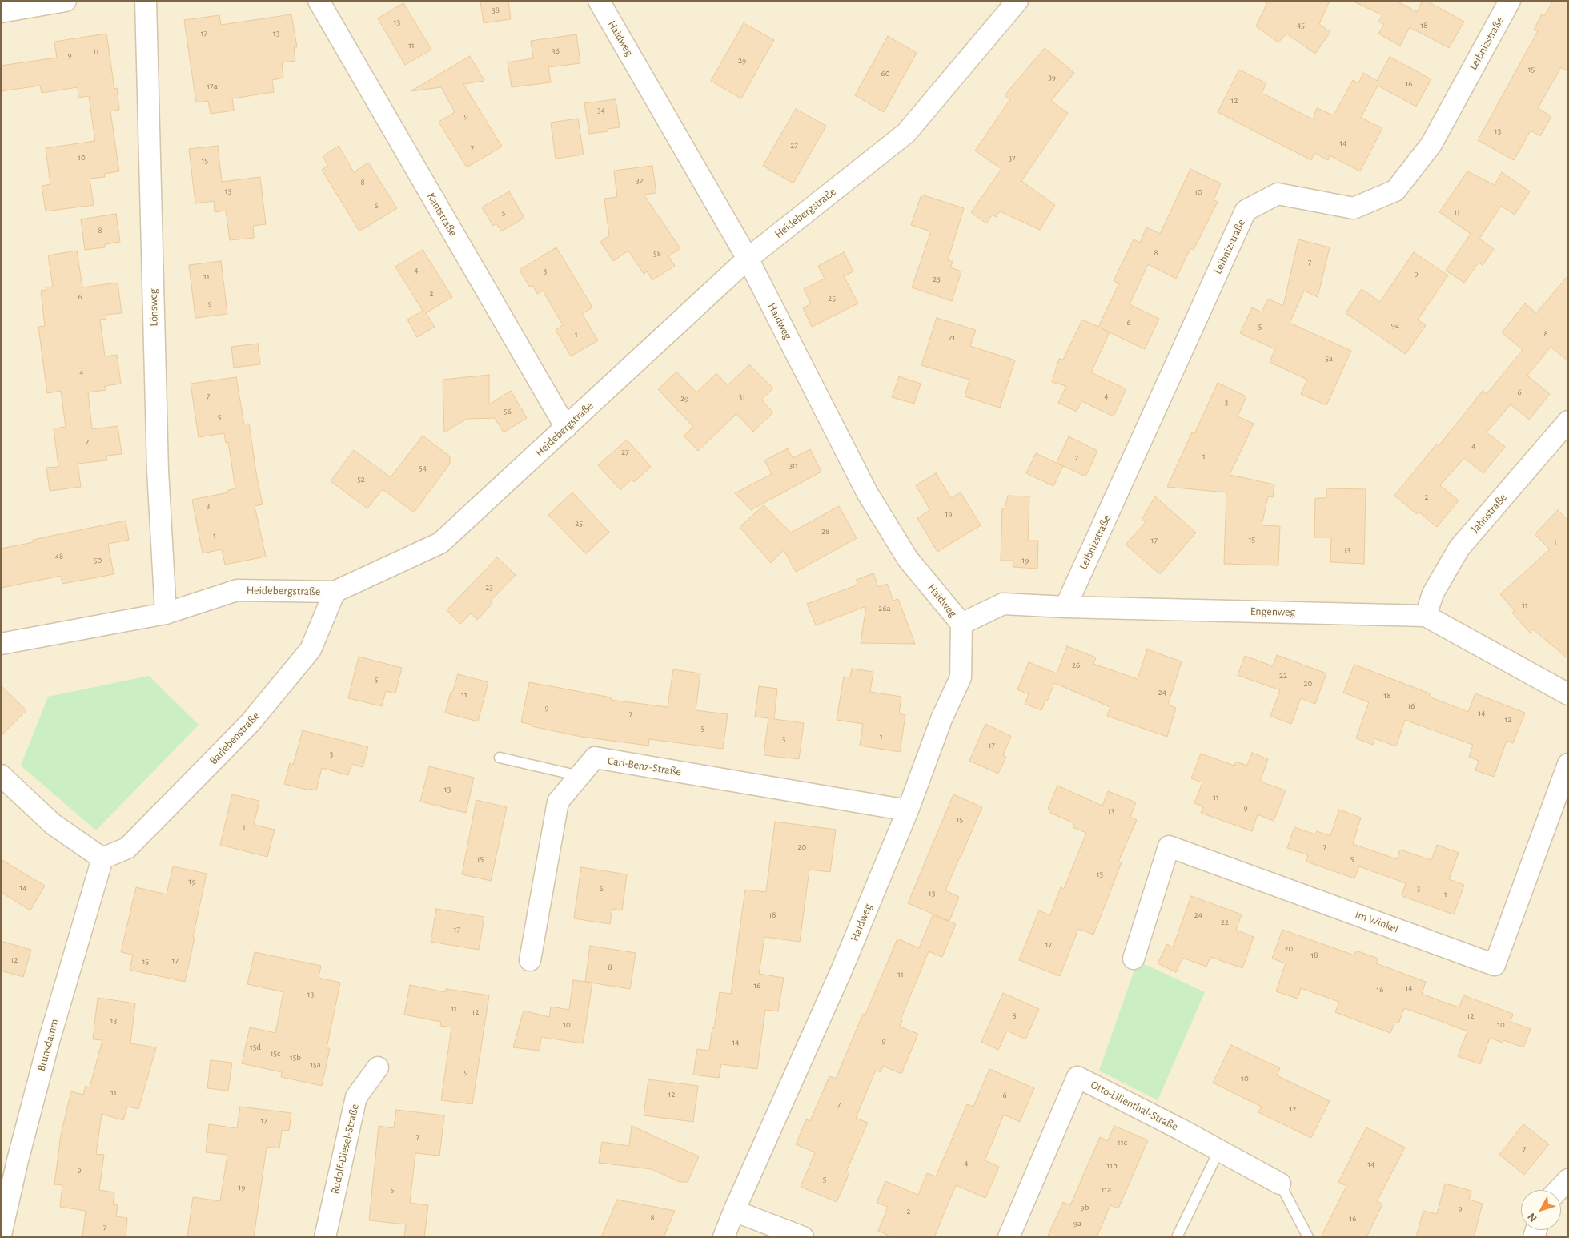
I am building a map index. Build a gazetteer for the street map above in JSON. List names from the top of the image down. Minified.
{"streets":{"street":["Haidweg","Leibnizstraße","Heidebergstraße","Kantstraße","Lönsweg","Jahnstraße","Engenweg","Barlebenstraße","Carl-Benz-Straße","Im Winkel","Brunsdamm","Otto-Lilienthal-Straße","Rudolf-Diesel-Straße"]},"crossings":[["Haidweg","Heidebergstraße"],["Haidweg","Engenweg"],["Haidweg","Carl-Benz-Straße"],["Leibnizstraße","Engenweg"],["Heidebergstraße","Kantstraße"],["Heidebergstraße","Lönsweg"],["Heidebergstraße","Barlebenstraße"],["Jahnstraße","Engenweg"],["Barlebenstraße","Brunsdamm"]],"house_numbers":["38","13","45","18","17","13","11","11","36","9","29","15","60","39","16","17a","12","34","9","13","14","27","7","10","37","15","32","8","13","10","6","11","5","8","8","58","7","4","3","9","11","23","2","6","25","9","6","9a","5","8","1","21","5a","4","6","7","4","31","29","3","56","5","2","4","27","1","2","30","54","52","2","3","19","25","28","1","15","17","1","13","48","50","19","23","11","26a","26","22","5","20","24","11","18","16","9","14","7","12","5","1","3","17","3","13","11","9","13","15","1","20","7","15","5","15","19","14","6","3","13","1","18","24","22","17","17","20","18","12","17","15","8","11","16","14","16","13","11","12","8","12","13","10","10","9","14","15d","15c","15b","15a","9","10","11","12","6","7","12","17","7","11c","7","4","14","11b","9","5","19","5","11a","9b","9","2","8","16","9a","7"],"north":"bottom left"}
